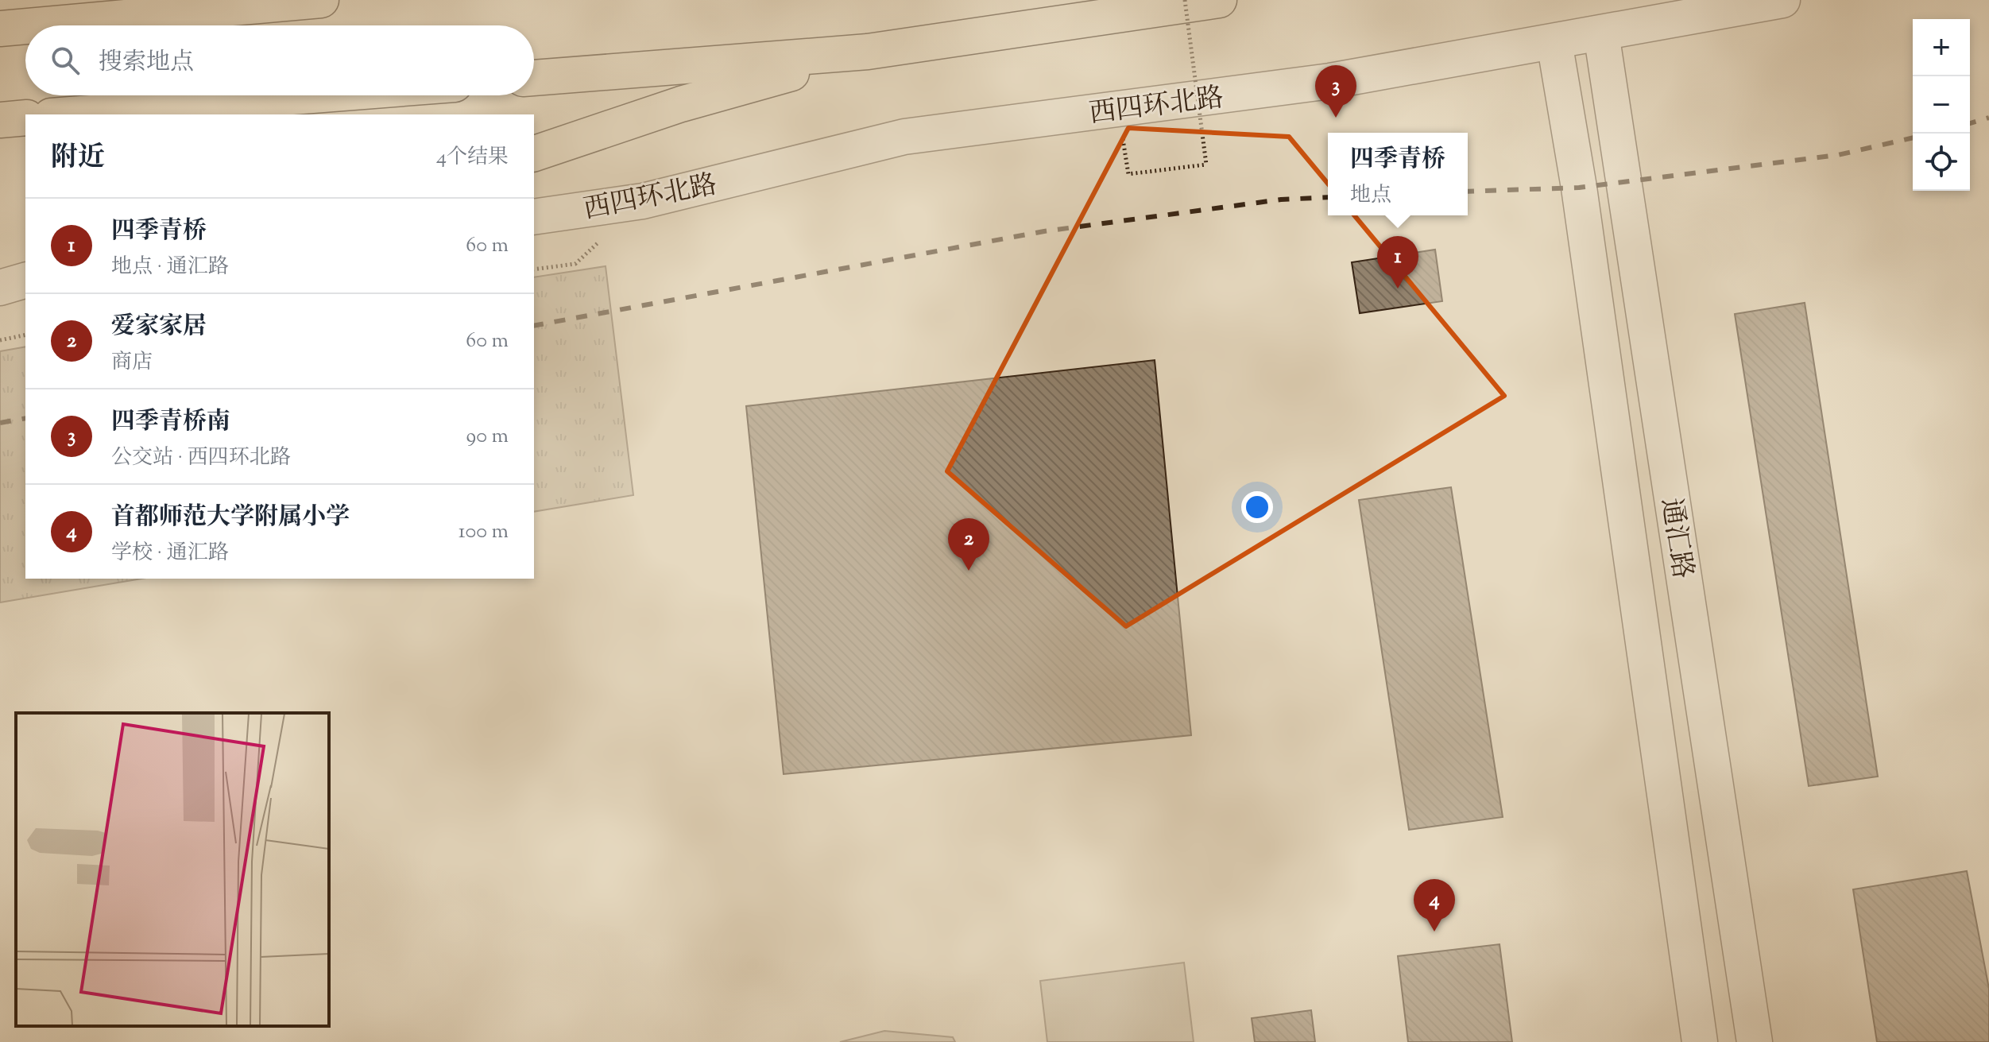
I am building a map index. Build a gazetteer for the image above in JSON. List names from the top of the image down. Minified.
{"streets":{"street":["西四环北路","通汇路"]},"crossings":[["西四环北路","通汇路"]],"page":{"map_buttons":["+","−"],"search":"搜索地点","pins":["3","1","2","4"],"heading":["附近","4个结果"],"popup":["四季青桥","地点"],"list":[{"mark":"1","name":"四季青桥","note":"地点 · 通汇路","value":"60 m"},{"mark":"2","name":"爱家家居","note":"商店","value":"60 m"},{"mark":"3","name":"四季青桥南","note":"公交站 · 西四环北路","value":"90 m"},{"mark":"4","name":"首都师范大学附属小学","note":"学校 · 通汇路","value":"100 m"}]}}
